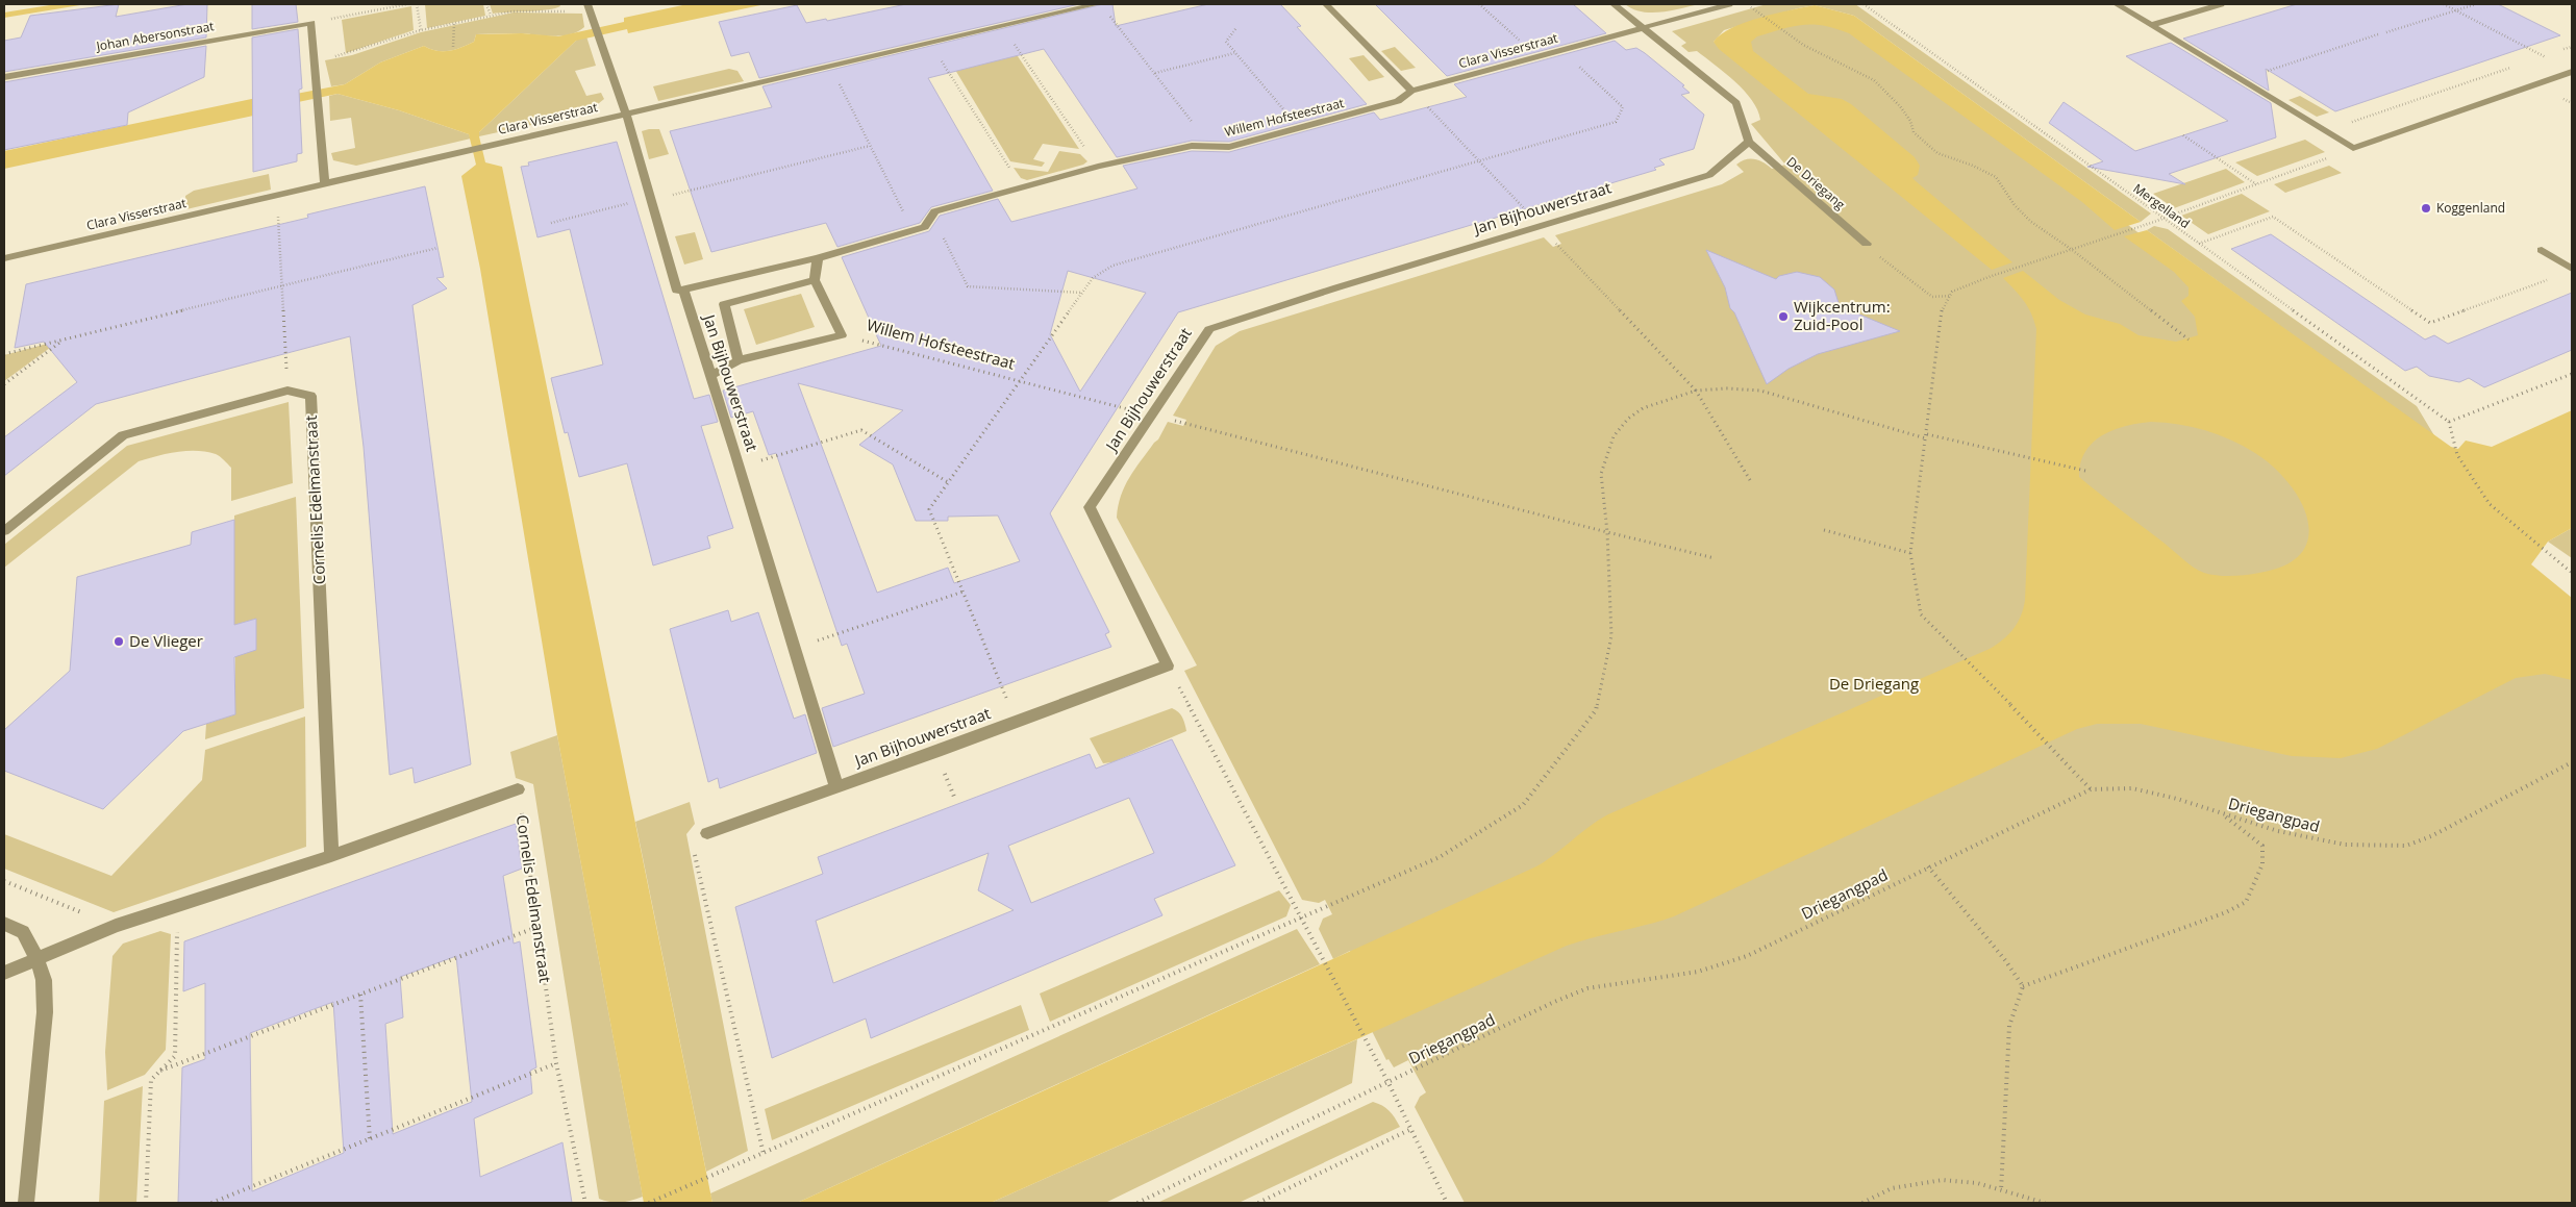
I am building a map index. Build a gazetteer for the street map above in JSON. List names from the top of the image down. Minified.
{"streets":{"street":["Johan Abersonstraat","Clara Visserstraat","Willem Hofsteestraat","De Driegang","Jan Bijhouwerstraat","Cornelis Edelmanstraat"],"path":["Mergelland","Driegangpad"]},"crossings":[["Clara Visserstraat","Willem Hofsteestraat"],["Clara Visserstraat","Jan Bijhouwerstraat"],["Willem Hofsteestraat","Jan Bijhouwerstraat"],["De Driegang","Jan Bijhouwerstraat"]],"parks":["De Driegang"],"places":["Koggenland","Wijkcentrum: Zuid-Pool","De Vlieger"]}
